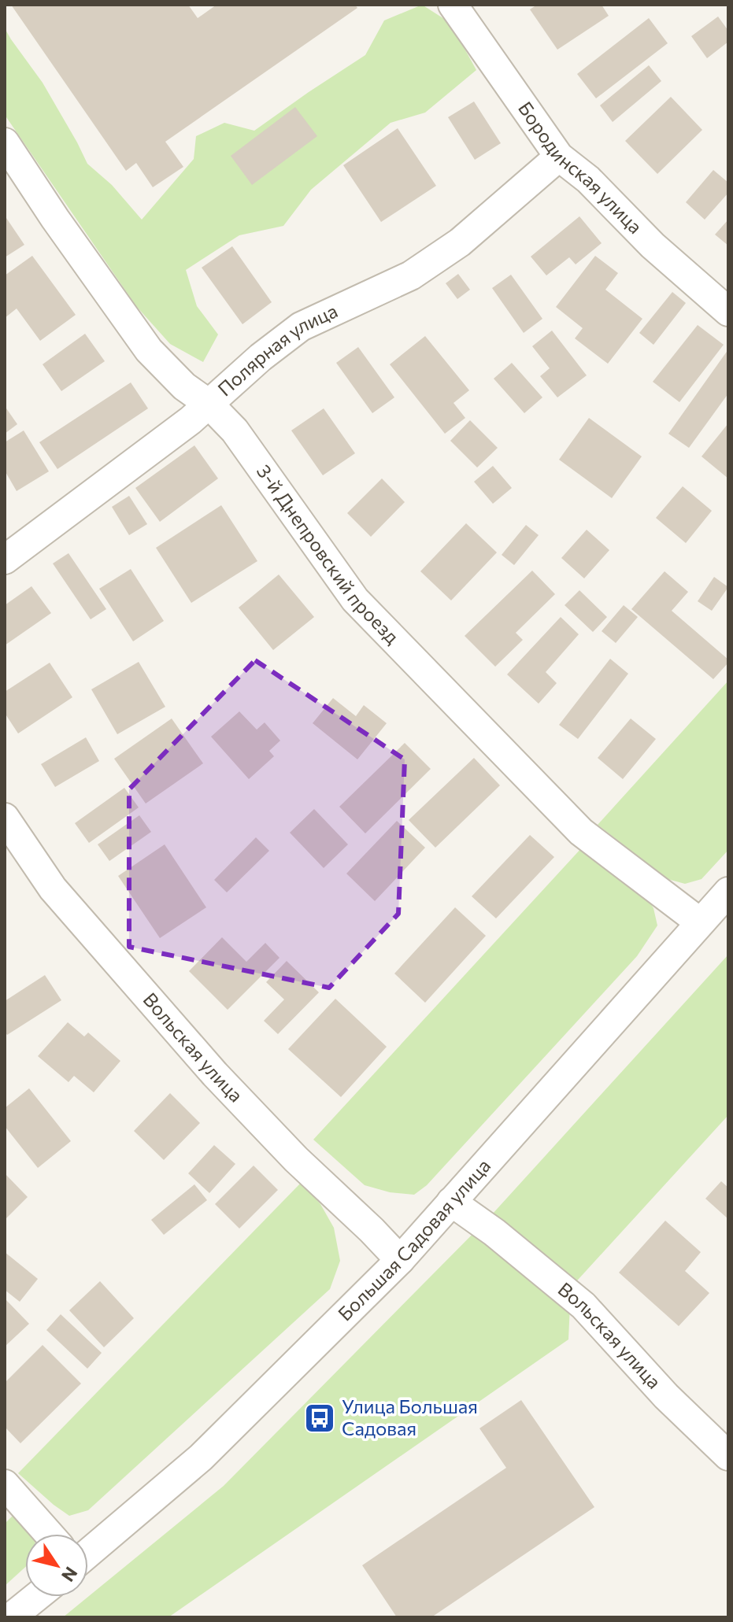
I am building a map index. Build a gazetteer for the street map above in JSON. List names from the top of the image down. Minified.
{"streets":{"street":["Бородинская улица","Полярная улица","3-й Днепровский проезд","Вольская улица","Большая Садовая улица"]},"crossings":[["Бородинская улица","Полярная улица"],["Полярная улица","3-й Днепровский проезд"],["3-й Днепровский проезд","Большая Садовая улица"],["Вольская улица","Большая Садовая улица"]],"places":{"bus stop":["Улица Большая Садовая"]},"north":"bottom right"}
